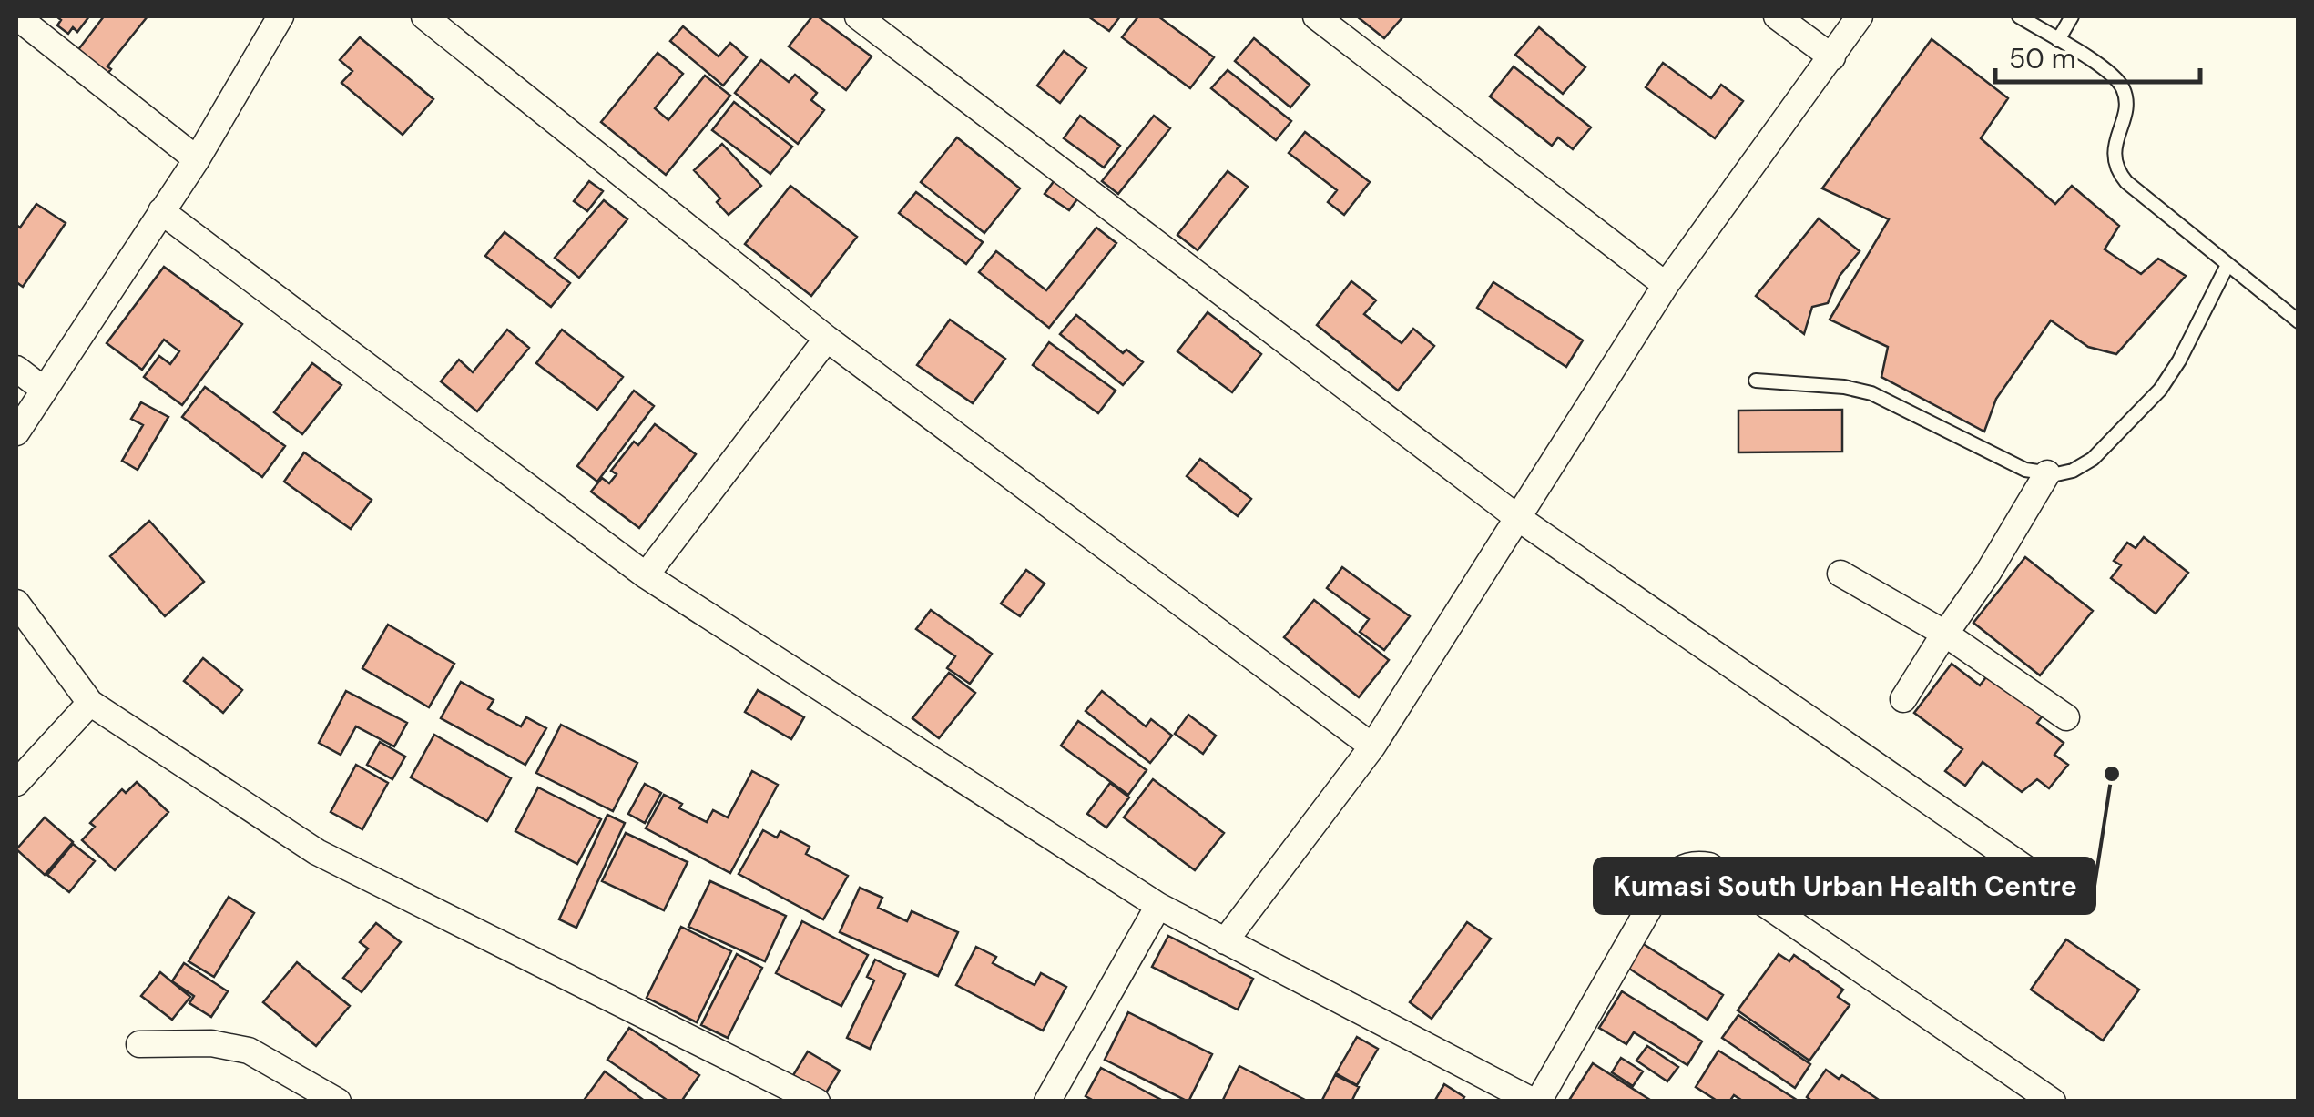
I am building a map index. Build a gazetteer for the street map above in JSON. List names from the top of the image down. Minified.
{"places":["Kumasi South Urban Health Centre"],"scale_bar":"50 m"}
